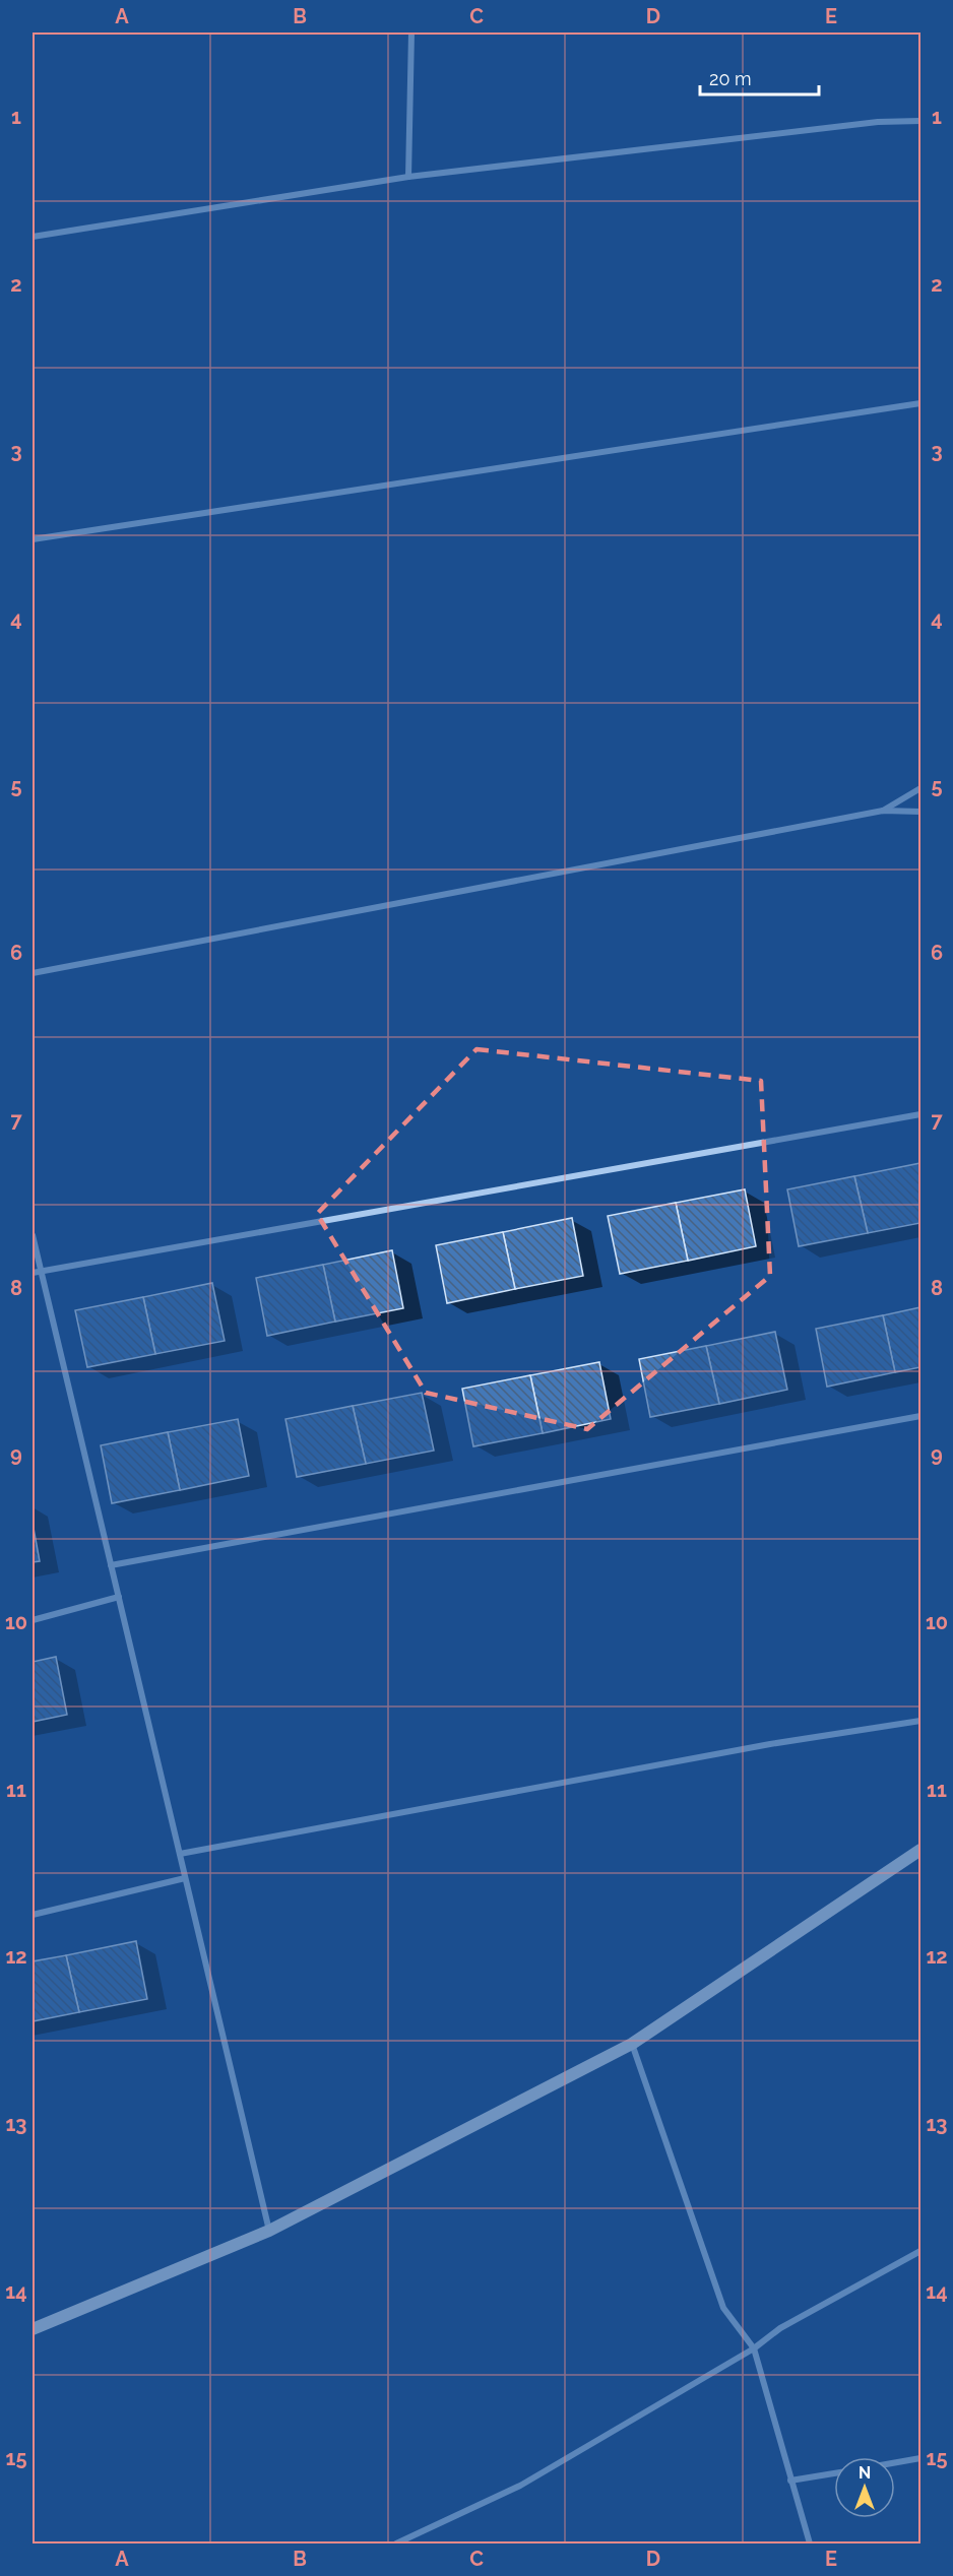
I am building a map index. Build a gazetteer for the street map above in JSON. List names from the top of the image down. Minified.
{"scale_bar":"20 m","north":"top","grid":{"columns":["A","B","C","D","E"],"rows":["1","2","3","4","5","6","7","8","9","10","11","12","13","14","15"]}}
